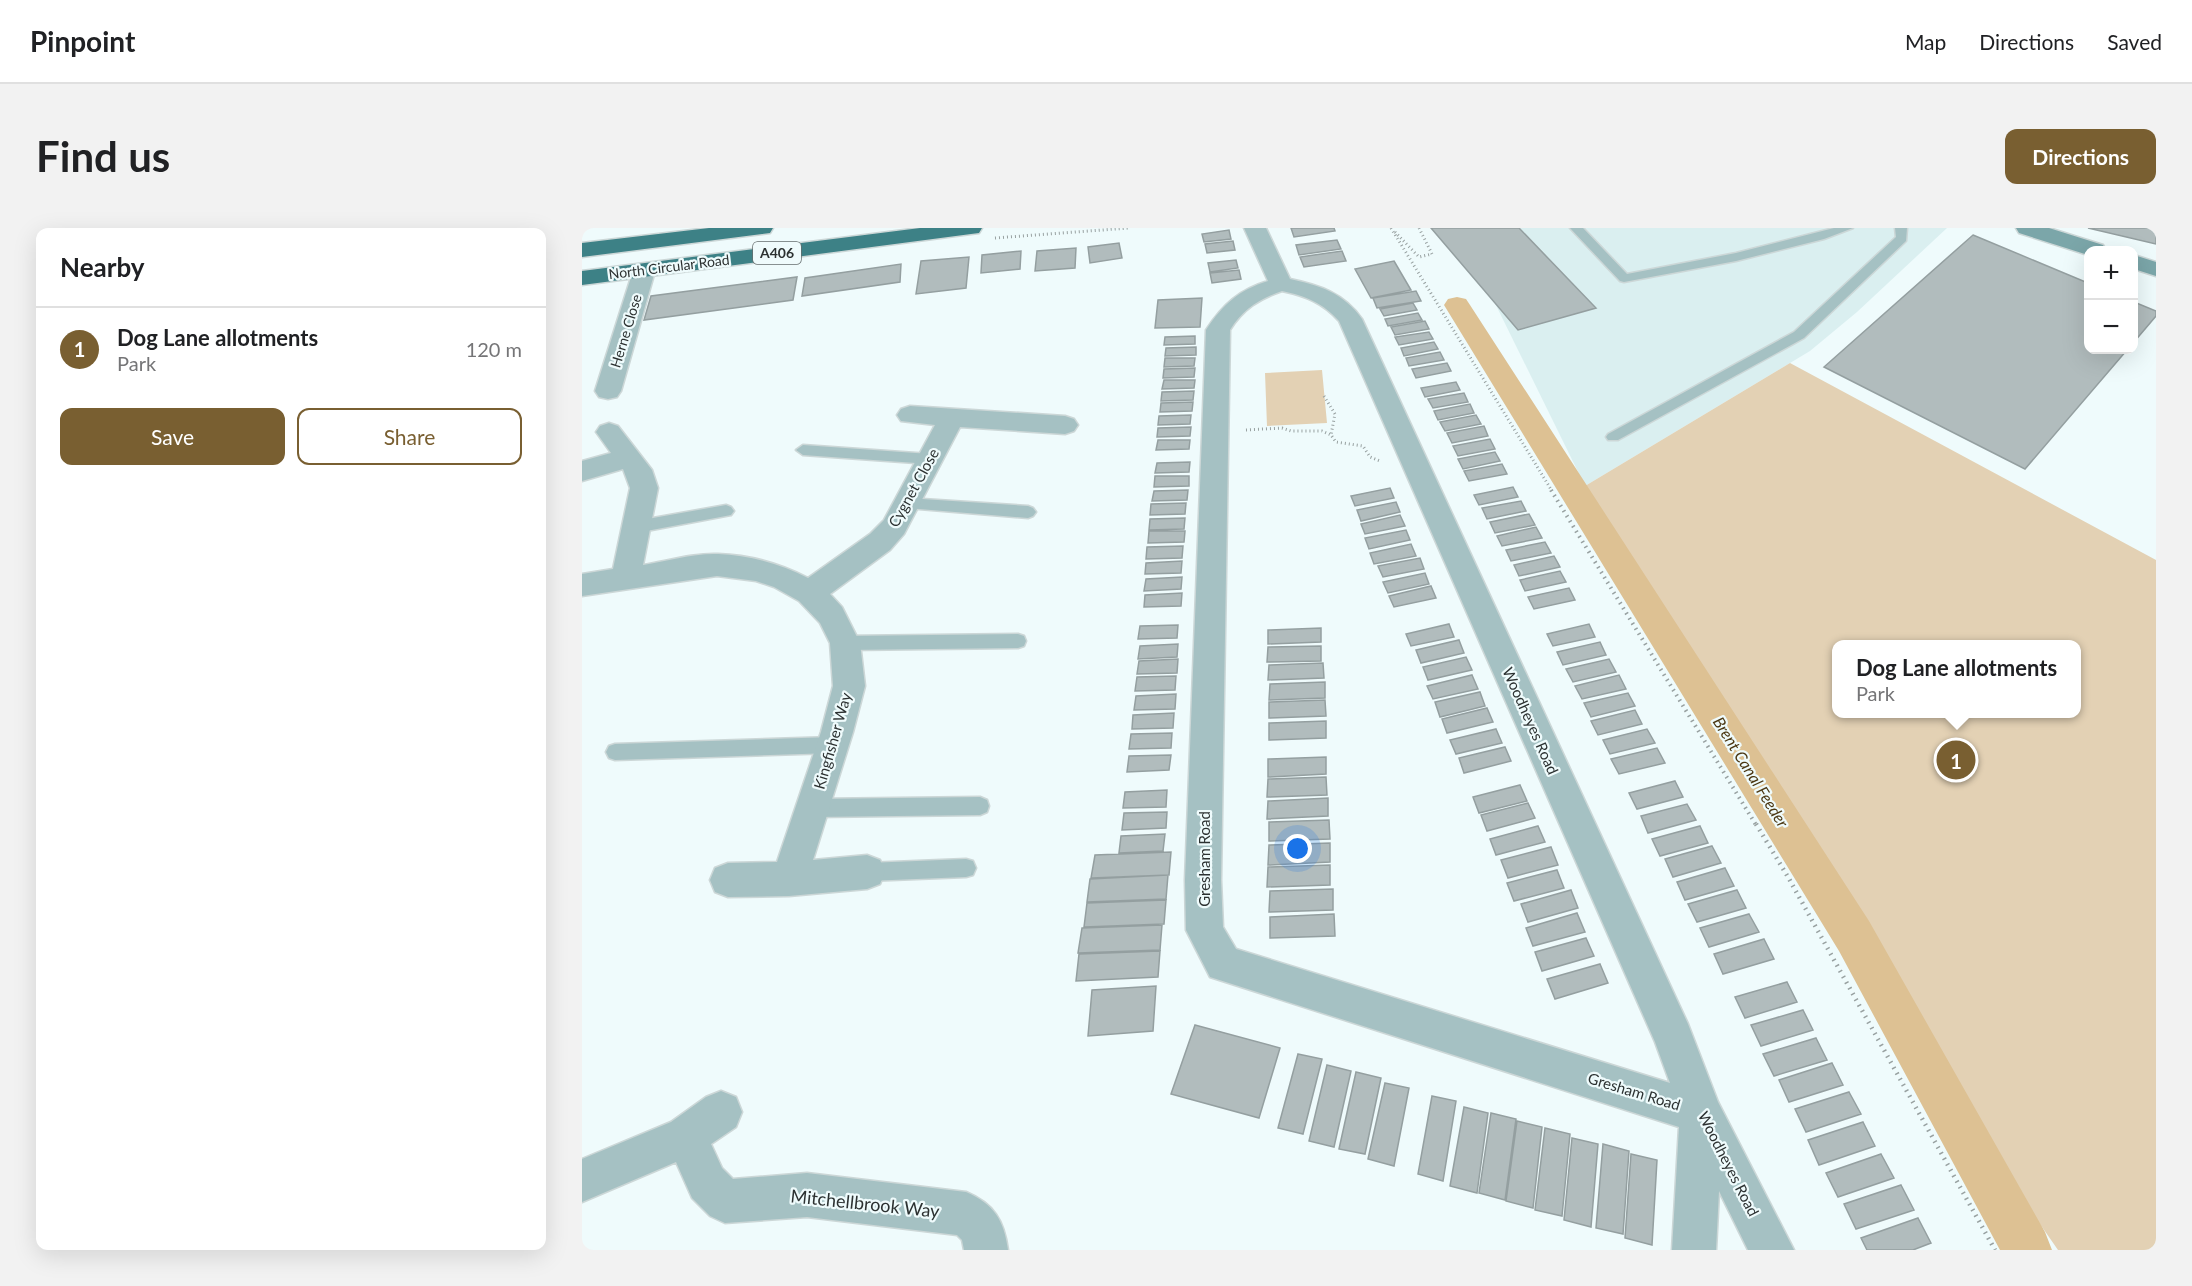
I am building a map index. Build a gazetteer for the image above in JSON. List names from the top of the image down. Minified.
{"streets":{"highway":["A406","North Circular Road"],"street":["Herne Close","Cygnet Close","Woodheyes Road","Kingfisher Way","Gresham Road","Mitchellbrook Way"]},"crossings":[["North Circular Road","Herne Close"],["Cygnet Close","Kingfisher Way"],["Woodheyes Road","Gresham Road"]],"water":["Brent Canal Feeder"],"page":{"header":"Pinpoint","nav":["Map","Directions","Saved"],"buttons":["Directions",["Save","Share"]],"title":"Find us","heading":"Nearby","map_buttons":["+","−"],"list":[{"mark":"1","name":"Dog Lane allotments","note":"Park","value":"120 m"}],"popup":["Dog Lane allotments","Park"],"pins":"1"}}
